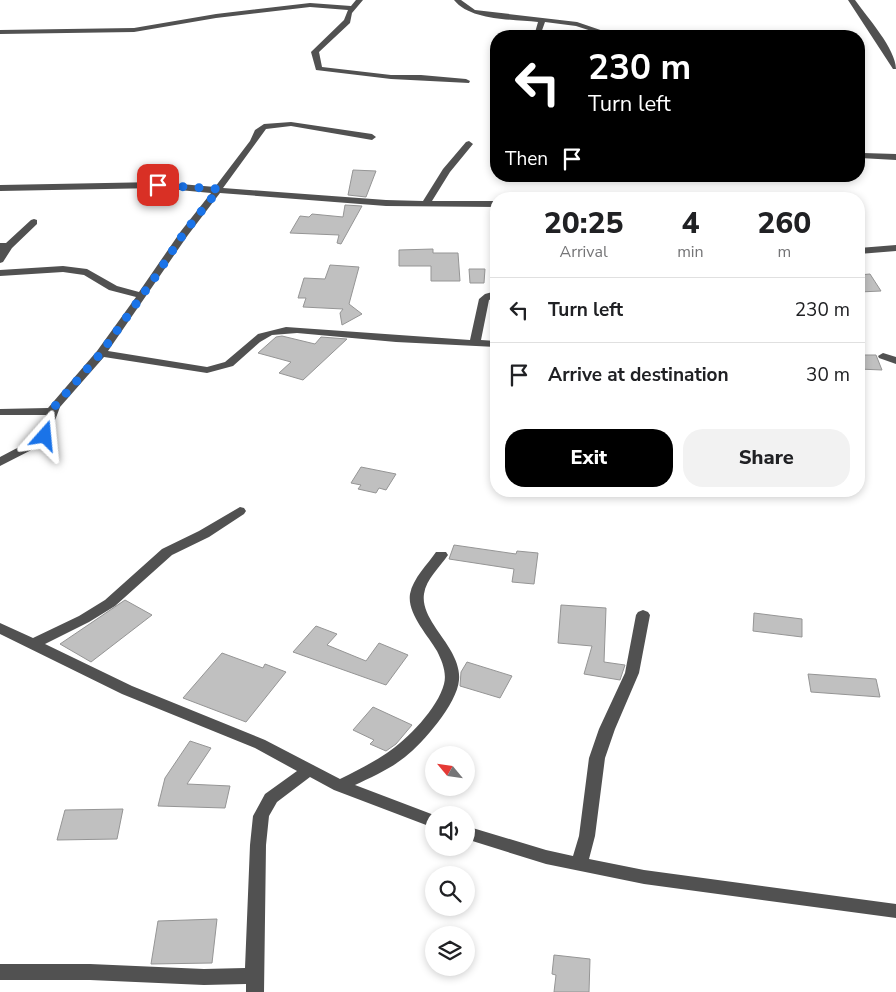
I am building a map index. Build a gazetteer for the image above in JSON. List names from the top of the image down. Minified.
{"north":"top left","page":{"turn":["230 m","Turn left"],"then":"Then","eta":["20:25","Arrival","4","min","260","m"],"list":[{"name":"Turn left","value":"230 m"},{"name":"Arrive at destination","value":"30 m"}],"buttons":["Exit","Share"]}}
